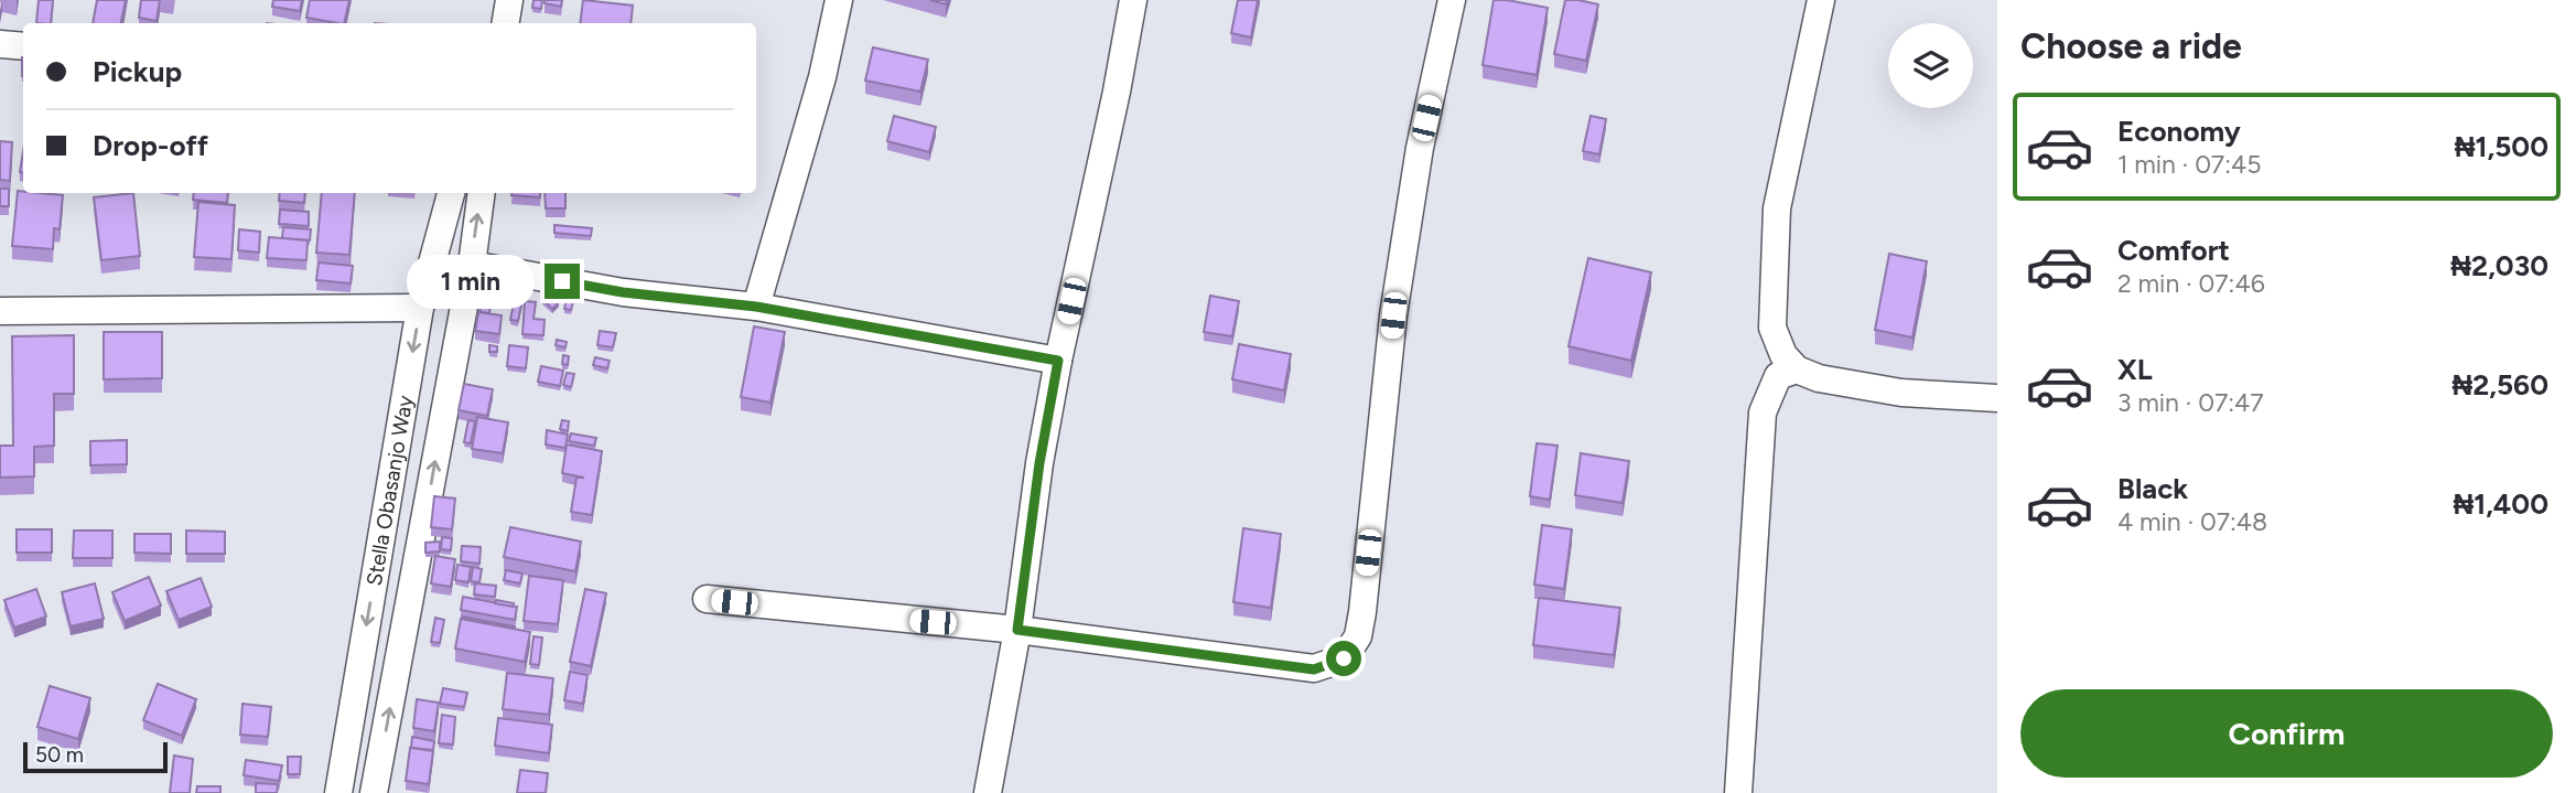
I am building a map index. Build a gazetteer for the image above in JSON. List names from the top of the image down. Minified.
{"streets":{"street":["Stella Obasanjo Way"]},"scale_bar":"50 m","page":{"heading":"Choose a ride","banner":["Pickup","Drop-off"],"list":[{"name":"Economy","note":"1 min · 07:45","value":"₦1,500"},{"name":"Comfort","note":"2 min · 07:46","value":"₦2,030"},{"name":"XL","note":"3 min · 07:47","value":"₦2,560"},{"name":"Black","note":"4 min · 07:48","value":"₦1,400"}],"bubble":"1 min","buttons":"Confirm","scale":"50 m"}}
